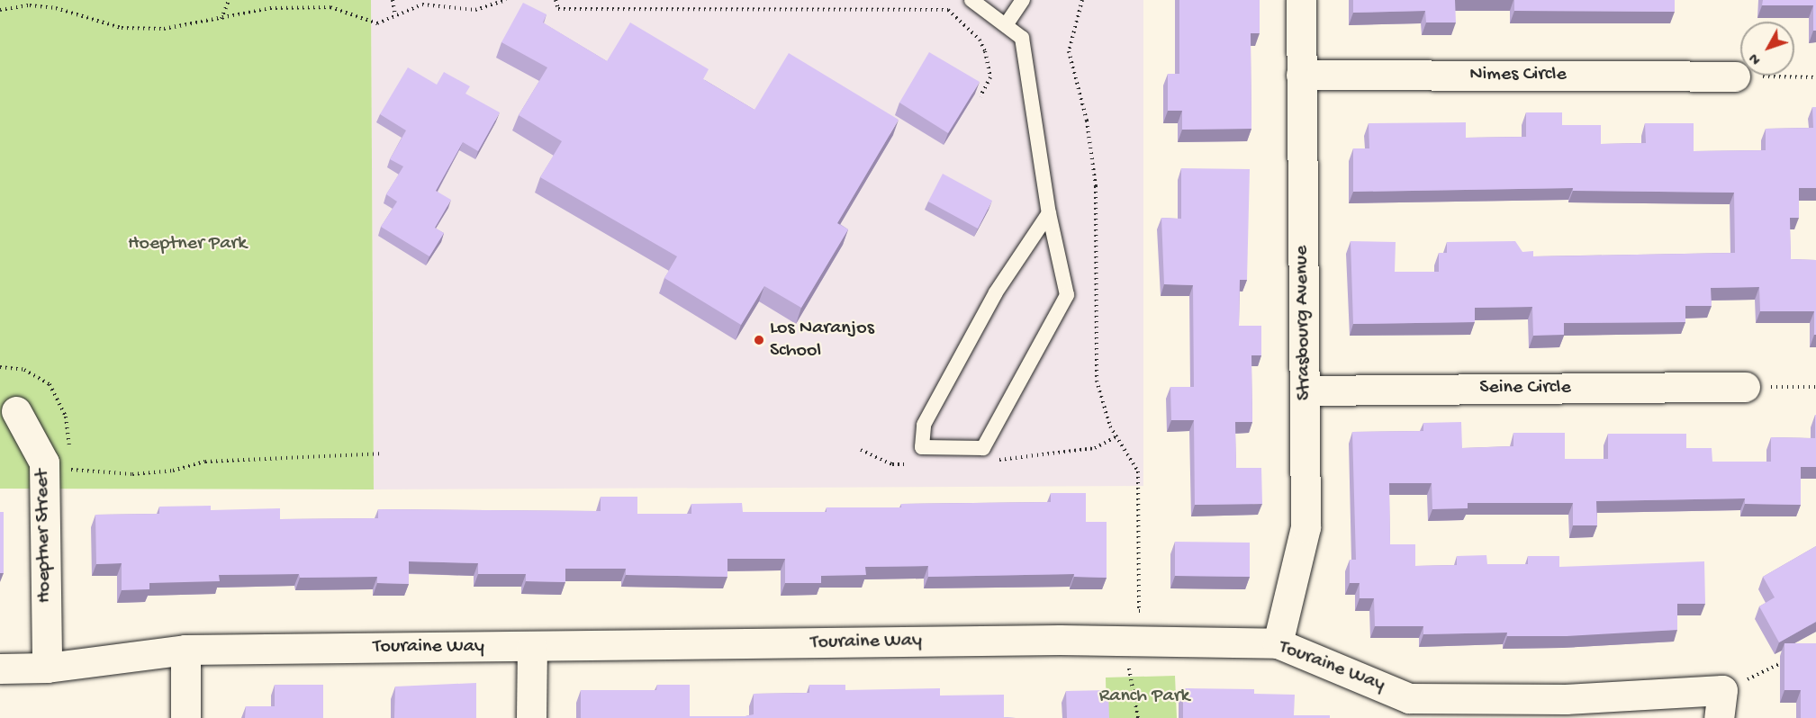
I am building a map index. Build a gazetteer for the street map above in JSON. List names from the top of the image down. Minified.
{"streets":{"street":["Nimes Circle","Strasbourg Avenue","Seine Circle","Hoeptner Street","Touraine Way"]},"crossings":[["Nimes Circle","Strasbourg Avenue"],["Strasbourg Avenue","Seine Circle"],["Strasbourg Avenue","Touraine Way"],["Hoeptner Street","Touraine Way"]],"parks":["Hoeptner Park","Ranch Park"],"places":["Los Naranjos School"],"north":"bottom left"}
